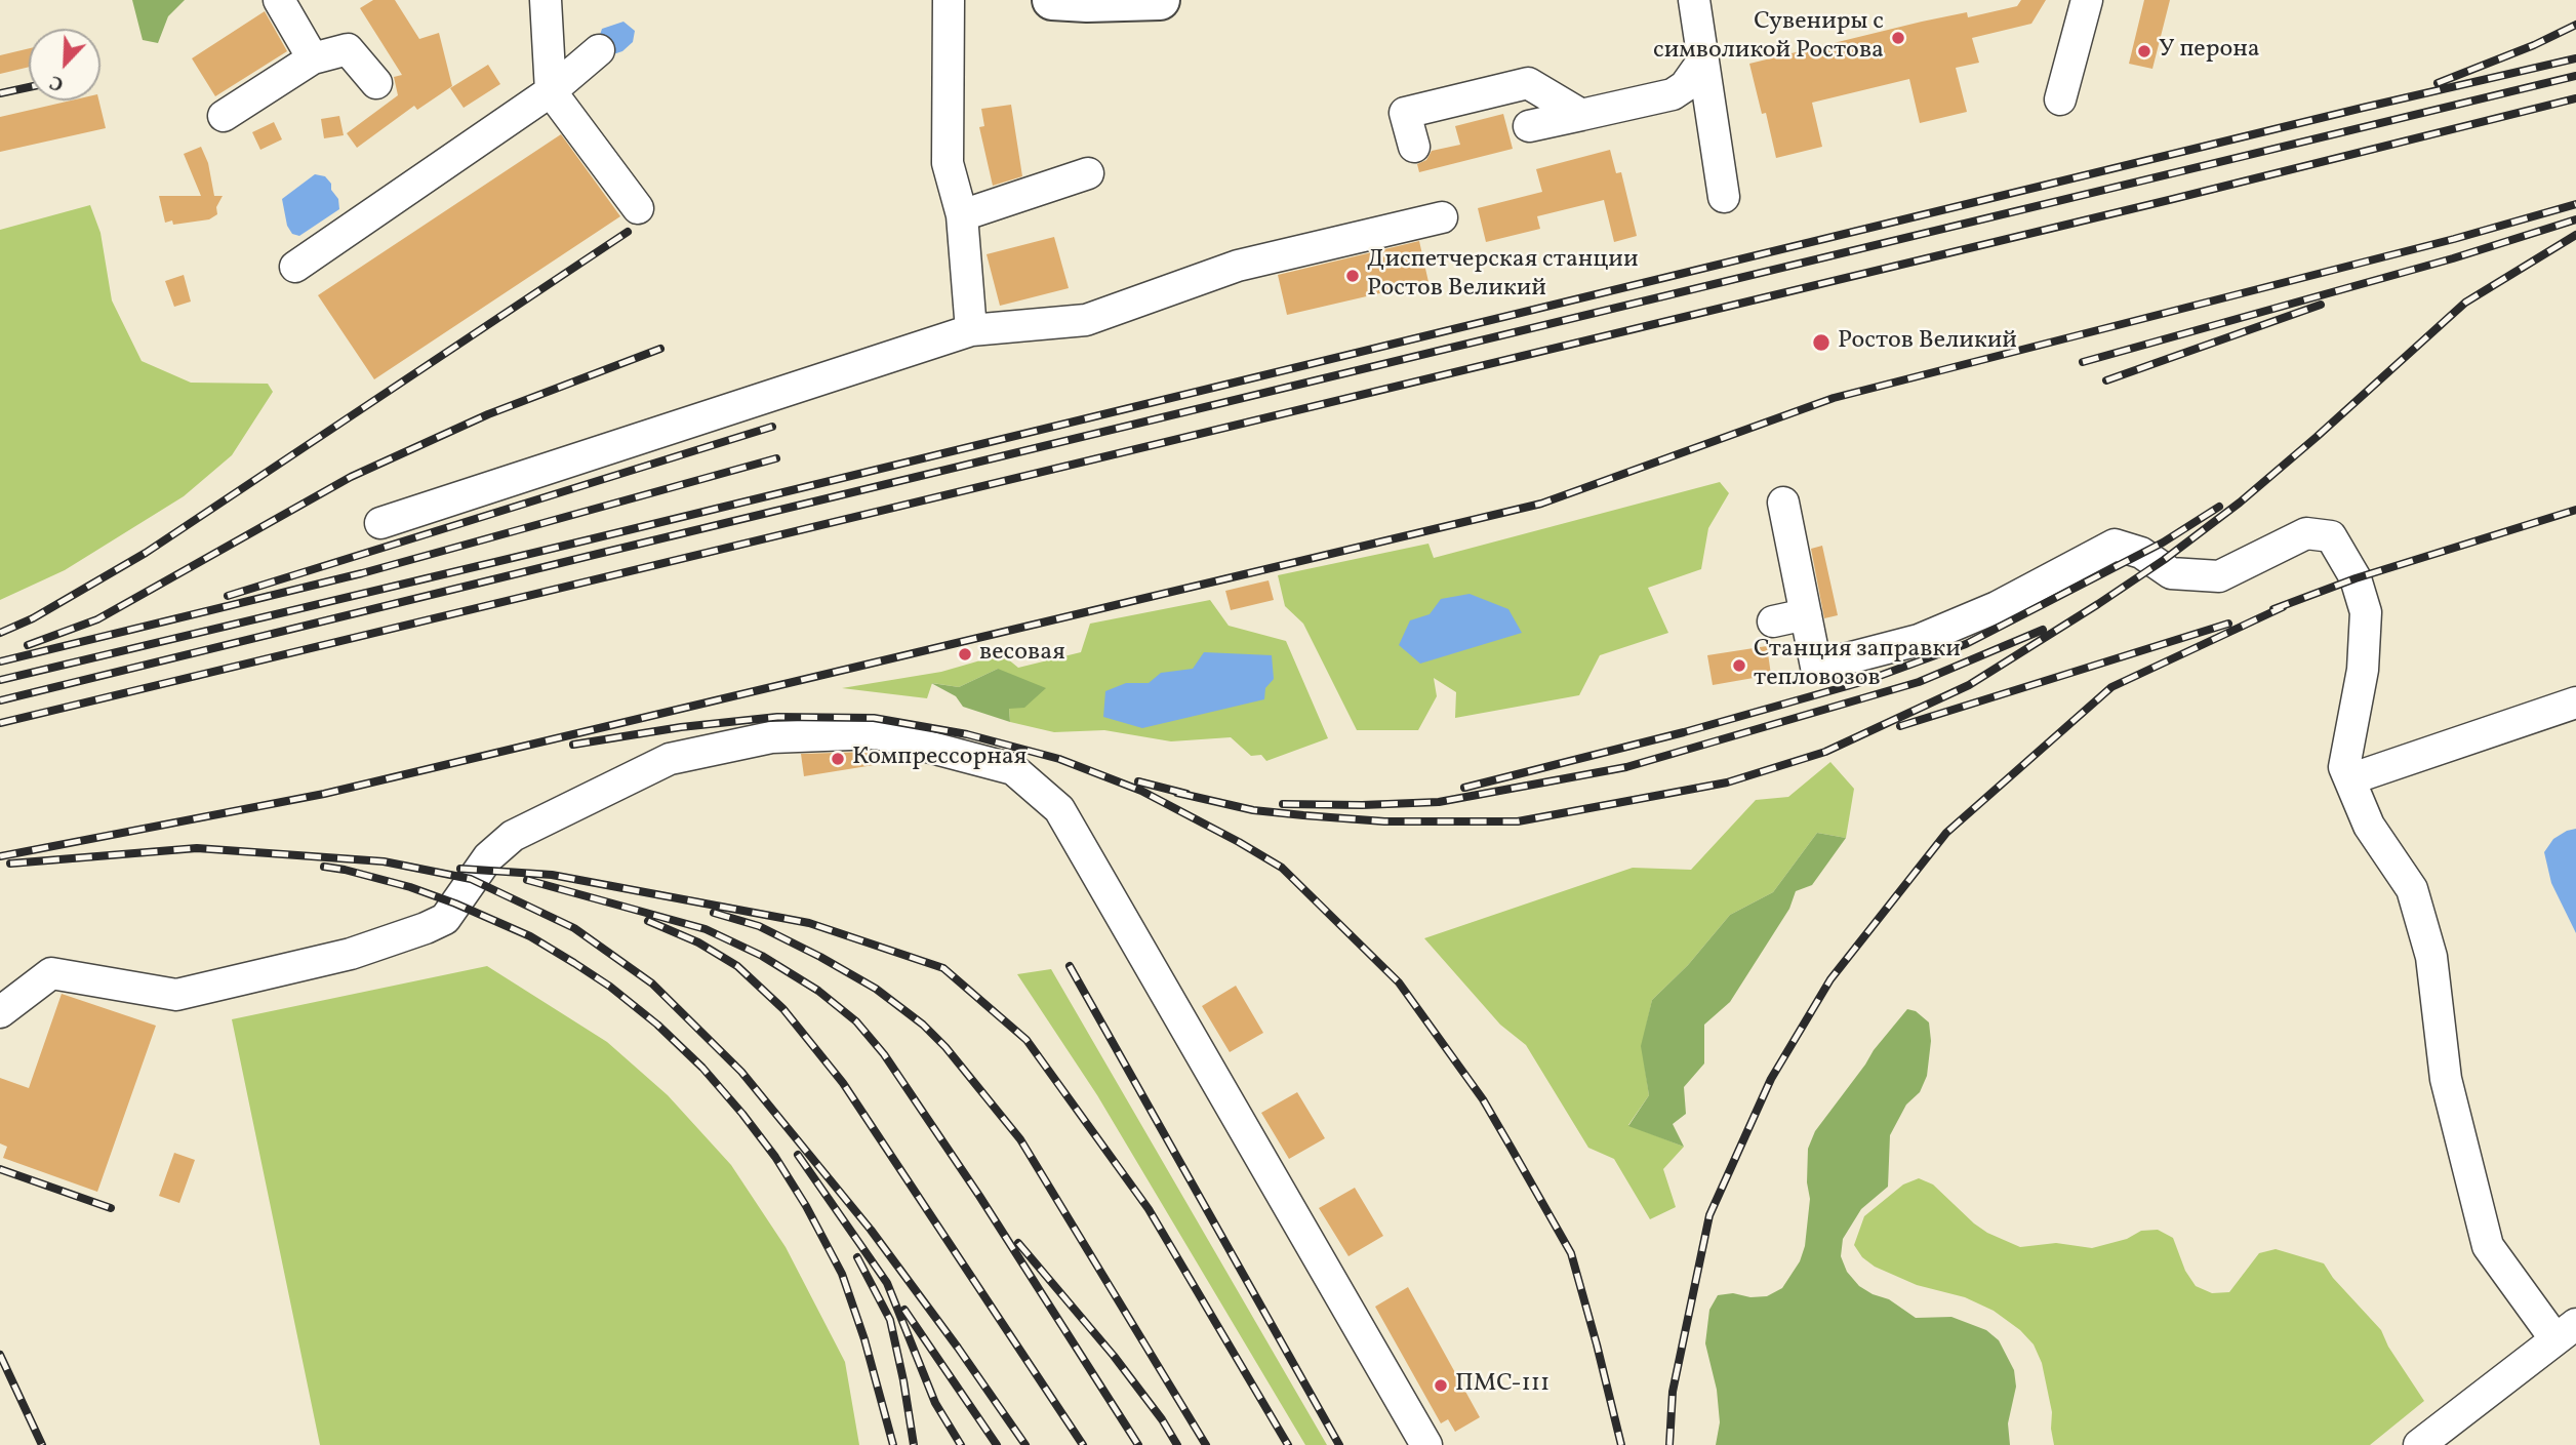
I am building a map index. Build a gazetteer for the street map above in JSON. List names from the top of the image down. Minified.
{"places":["Сувениры с символикой Ростова","У перона","Диспетчерская станции Ростов Великий","Ростов Великий","весовая","Станция заправки тепловозов","Компрессорная","ПМС-111"],"north":"bottom left"}
